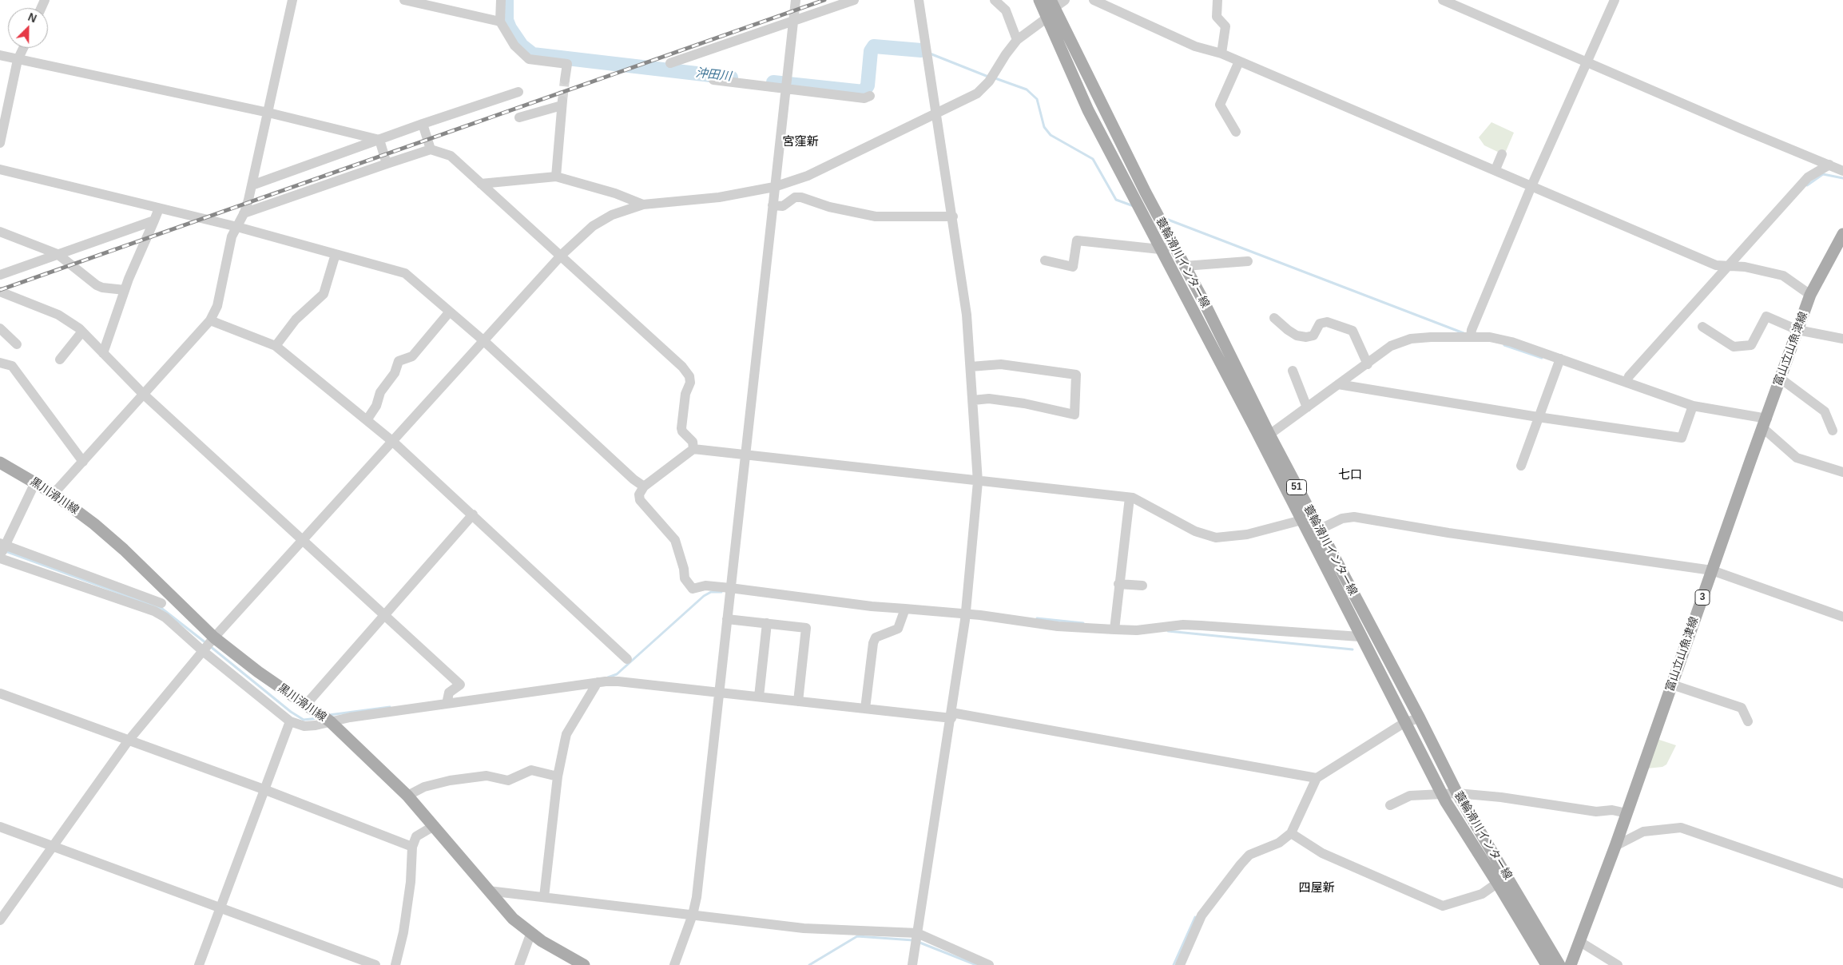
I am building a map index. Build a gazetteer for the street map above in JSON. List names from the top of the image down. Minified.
{"streets":{"main road":["蓑輪滑川インター線","富山立山魚津線","51","黒川滑川線","3"]},"districts":["宮窪新","七口","四屋新"],"water":["沖田川"],"north":"top right"}
